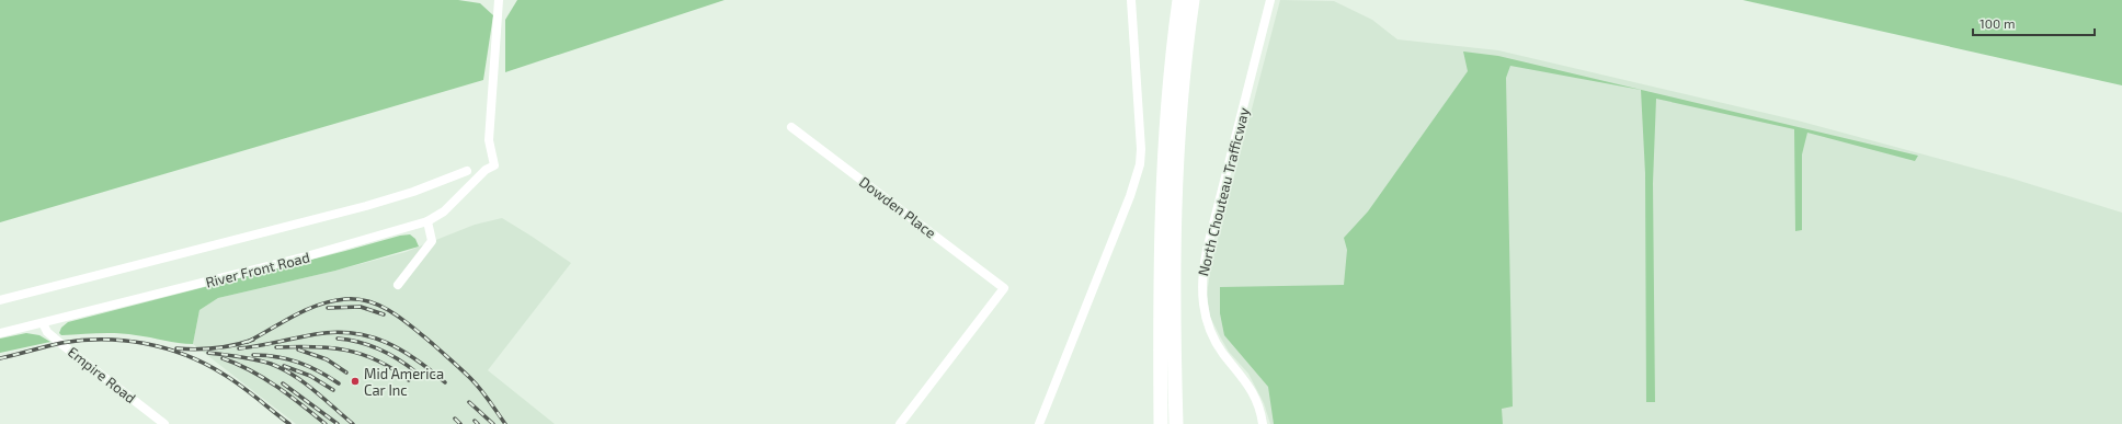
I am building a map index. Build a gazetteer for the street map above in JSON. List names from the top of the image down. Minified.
{"streets":{"main road":["North Chouteau Trafficway"],"street":["Dowden Place","River Front Road","Empire Road"]},"crossings":[["River Front Road","Empire Road"]],"places":["Mid America Car Inc"],"scale_bar":"100 m"}
